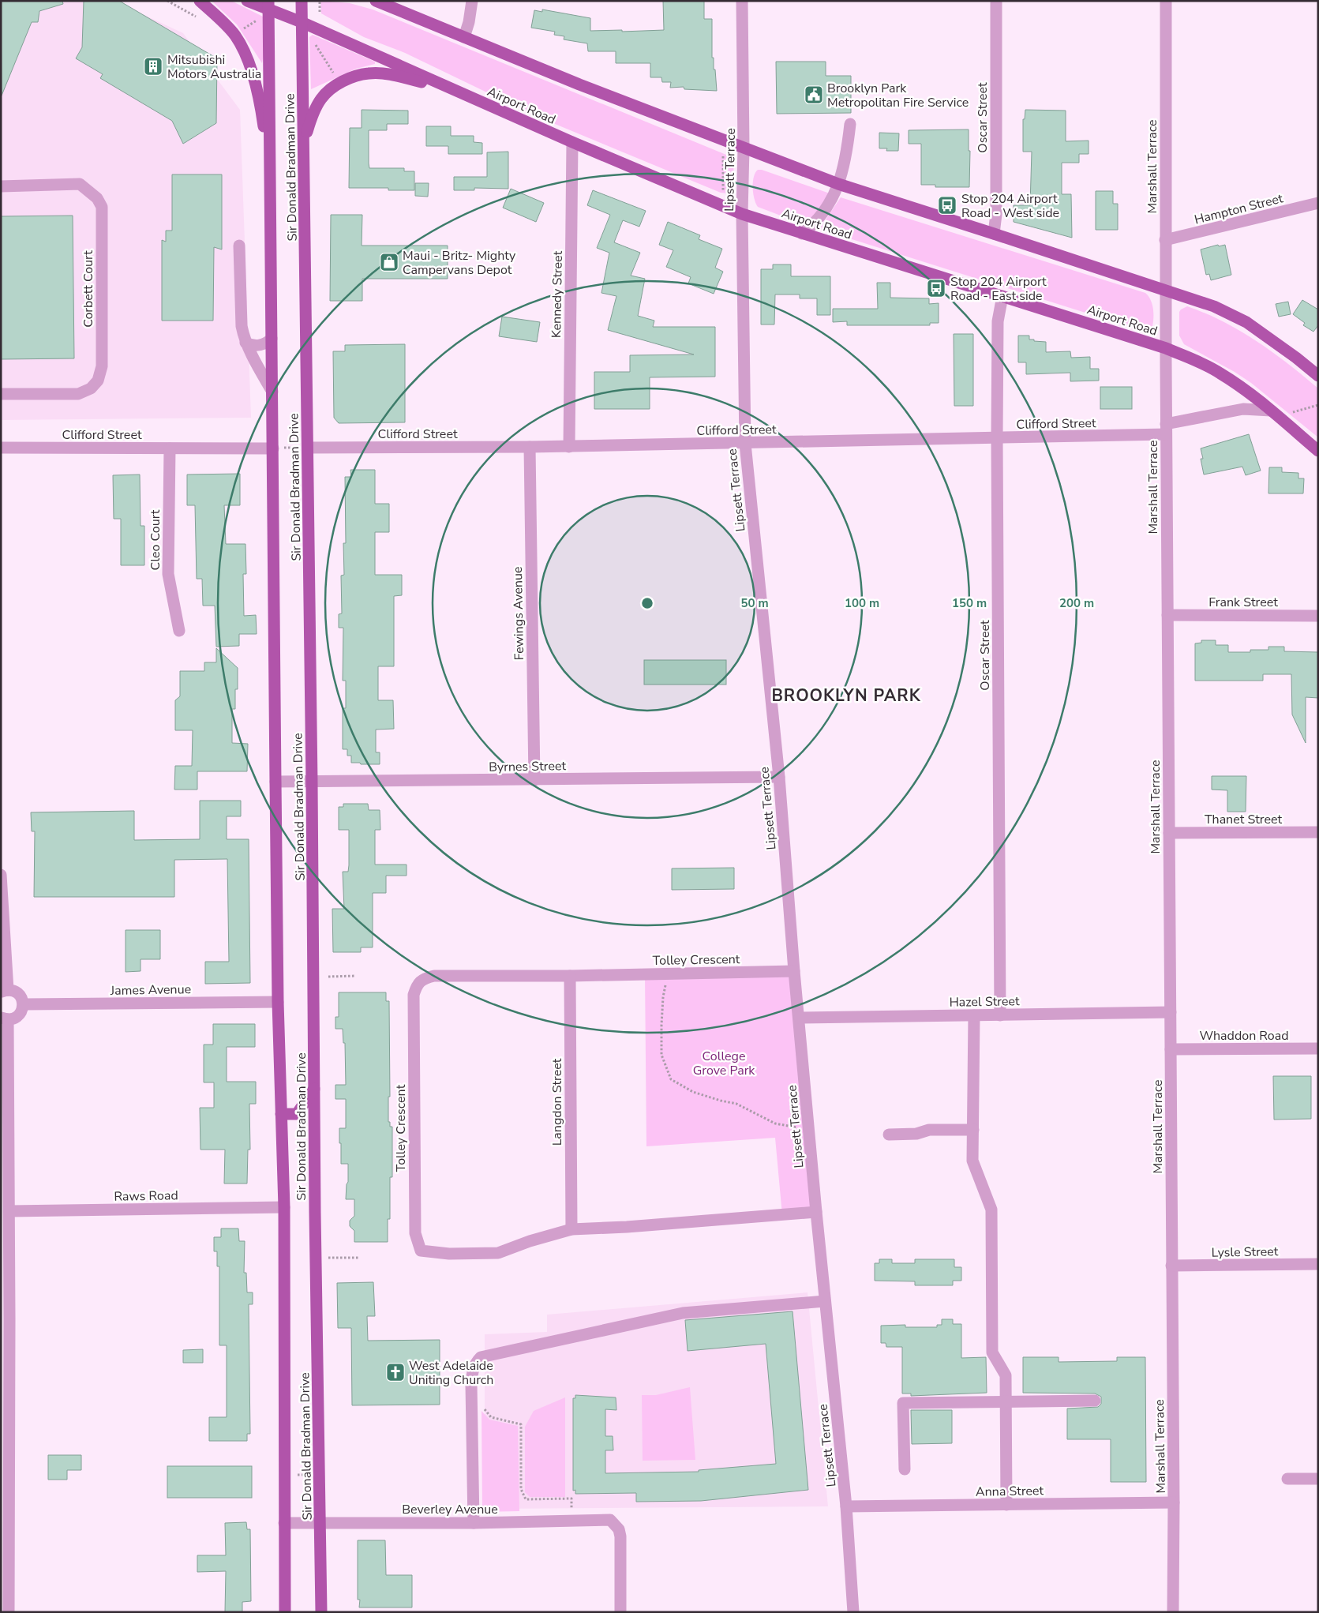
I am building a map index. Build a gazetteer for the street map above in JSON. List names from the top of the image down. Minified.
{"streets":{"main road":["Airport Road","Sir Donald Bradman Drive"],"street":["Oscar Street","Marshall Terrace","Lipsett Terrace","Hampton Street","Corbett Court","Kennedy Street","Clifford Street","Cleo Court","Frank Street","Fewings Avenue","Byrnes Street","Thanet Street","Tolley Crescent","James Avenue","Hazel Street","Whaddon Road","Langdon Street","Raws Road","Lysle Street","Anna Street","Beverley Avenue"]},"crossings":[["Airport Road","Oscar Street"],["Airport Road","Marshall Terrace"],["Airport Road","Sir Donald Bradman Drive"],["Airport Road","Lipsett Terrace"],["Airport Road","Kennedy Street"],["Airport Road","Clifford Street"],["Oscar Street","Clifford Street"],["Oscar Street","Hazel Street"],["Marshall Terrace","Hampton Street"],["Marshall Terrace","Clifford Street"],["Marshall Terrace","Frank Street"],["Marshall Terrace","Thanet Street"],["Marshall Terrace","Hazel Street"],["Marshall Terrace","Whaddon Road"],["Marshall Terrace","Lysle Street"],["Marshall Terrace","Anna Street"],["Sir Donald Bradman Drive","Clifford Street"],["Sir Donald Bradman Drive","Byrnes Street"],["Sir Donald Bradman Drive","James Avenue"],["Sir Donald Bradman Drive","Raws Road"],["Sir Donald Bradman Drive","Beverley Avenue"],["Lipsett Terrace","Clifford Street"],["Lipsett Terrace","Byrnes Street"],["Lipsett Terrace","Tolley Crescent"],["Lipsett Terrace","Hazel Street"],["Lipsett Terrace","Anna Street"],["Kennedy Street","Clifford Street"],["Clifford Street","Cleo Court"],["Clifford Street","Fewings Avenue"],["Fewings Avenue","Byrnes Street"],["Tolley Crescent","Langdon Street"]],"districts":["BROOKLYN PARK"],"parks":["College Grove Park"],"places":{"building":["Mitsubishi Motors Australia"],"public building":["Brooklyn Park Metropolitan Fire Service"],"bus stop":["Stop 204 Airport Road - West side","Stop 204 Airport Road - East side"],"shop":["Maui - Britz- Mighty Campervans Depot"],"church":["West Adelaide Uniting Church"]},"rings":["50 m","100 m","150 m","200 m"]}
